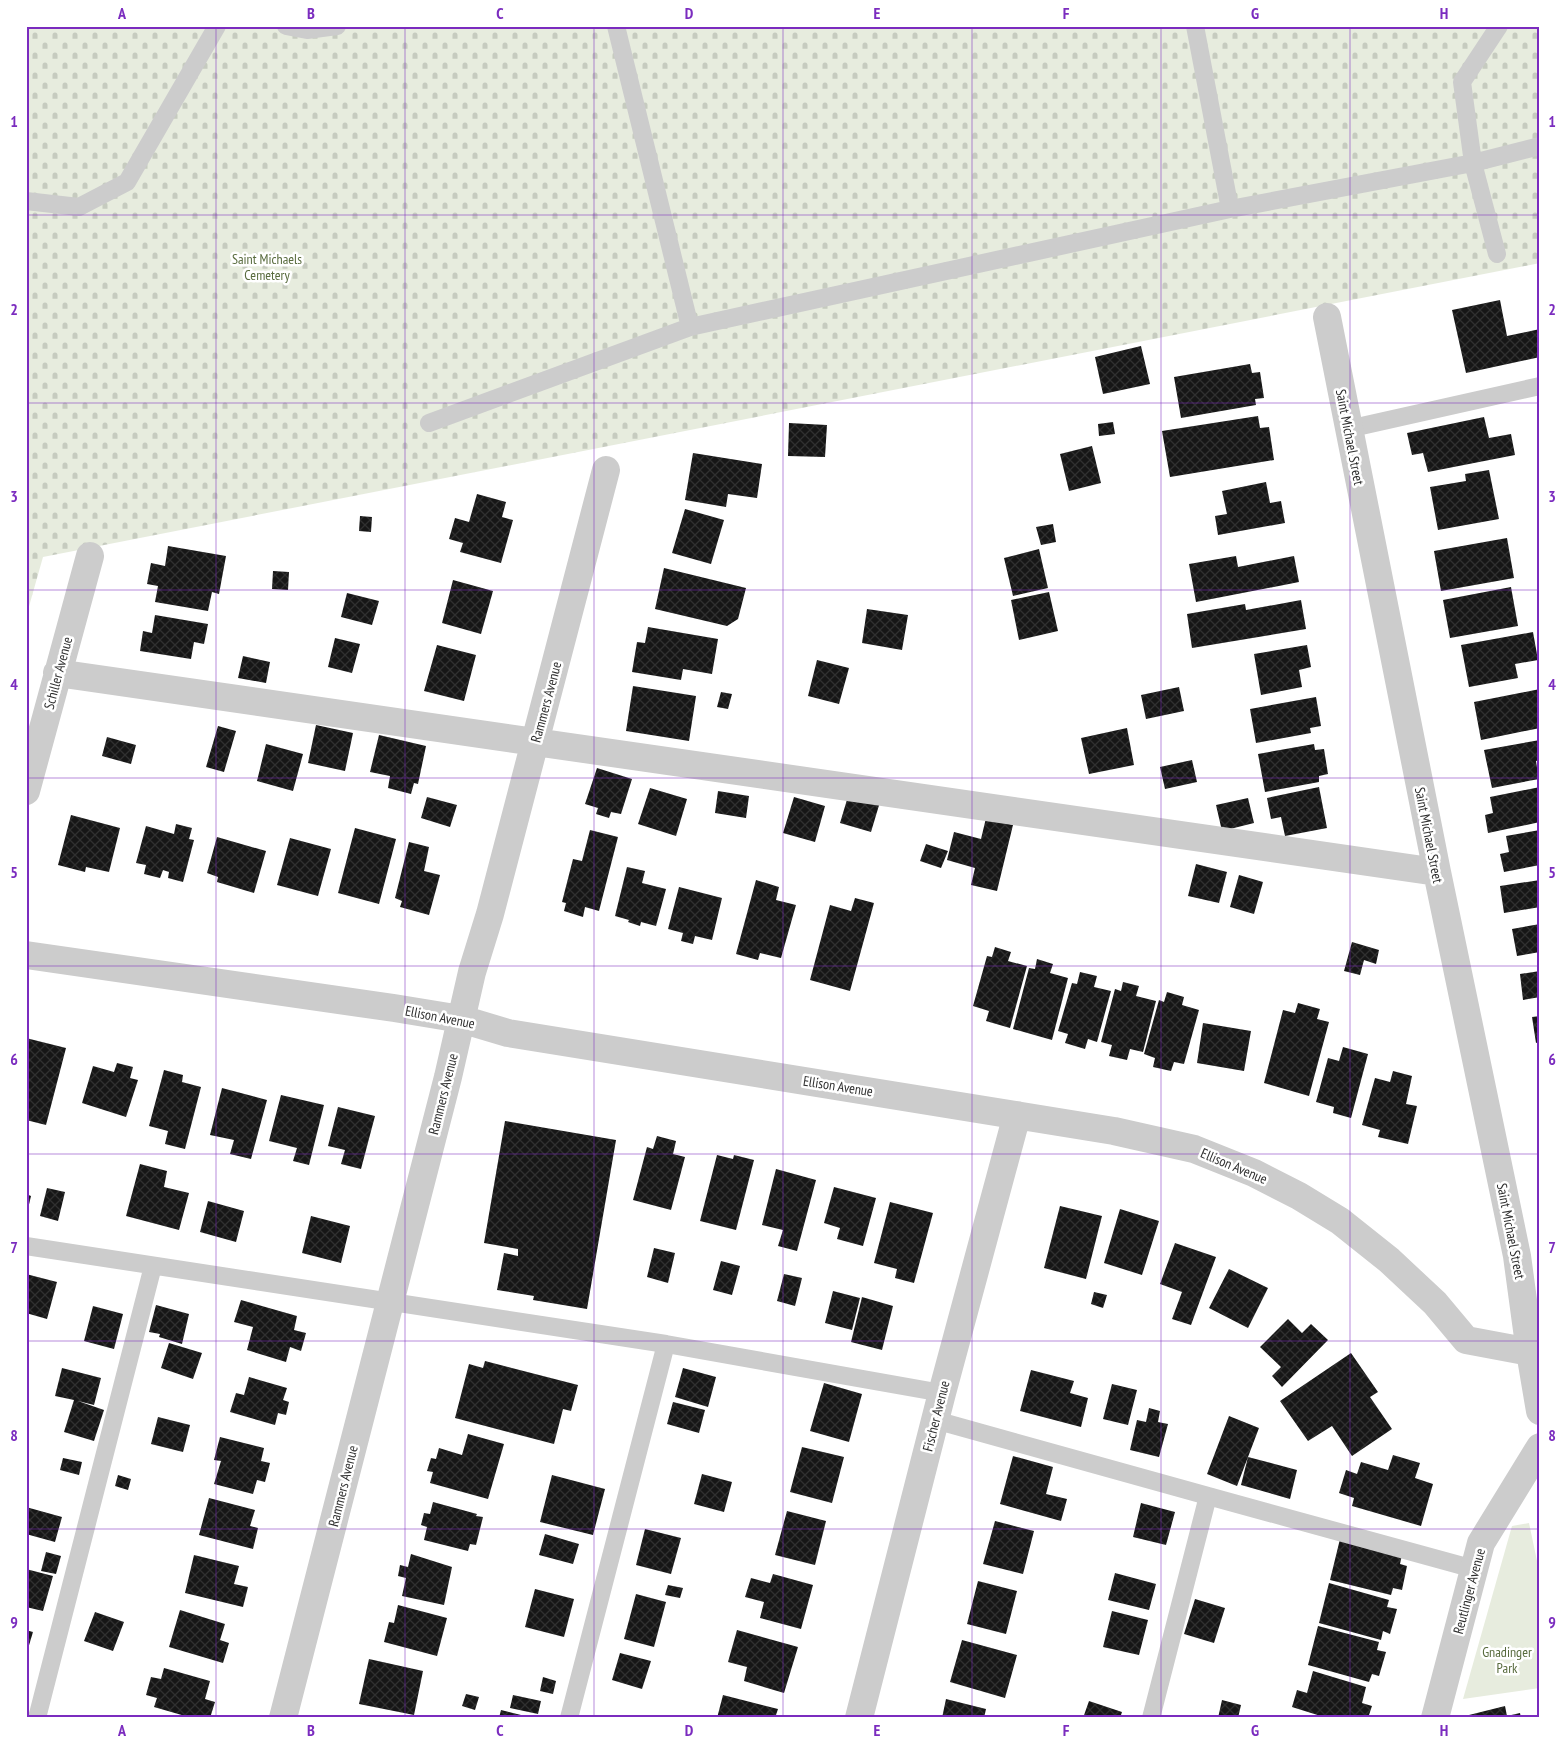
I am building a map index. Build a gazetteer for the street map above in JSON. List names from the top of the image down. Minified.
{"streets":{"street":["Saint Michael Street","Schiller Avenue","Rammers Avenue","Ellison Avenue","Fischer Avenue","Reutlinger Avenue"]},"crossings":[["Saint Michael Street","Ellison Avenue"],["Rammers Avenue","Ellison Avenue"],["Ellison Avenue","Fischer Avenue"]],"parks":["Saint Michaels Cemetery","Gnadinger Park"],"grid":{"columns":["A","B","C","D","E","F","G","H"],"rows":["1","2","3","4","5","6","7","8","9"]}}
